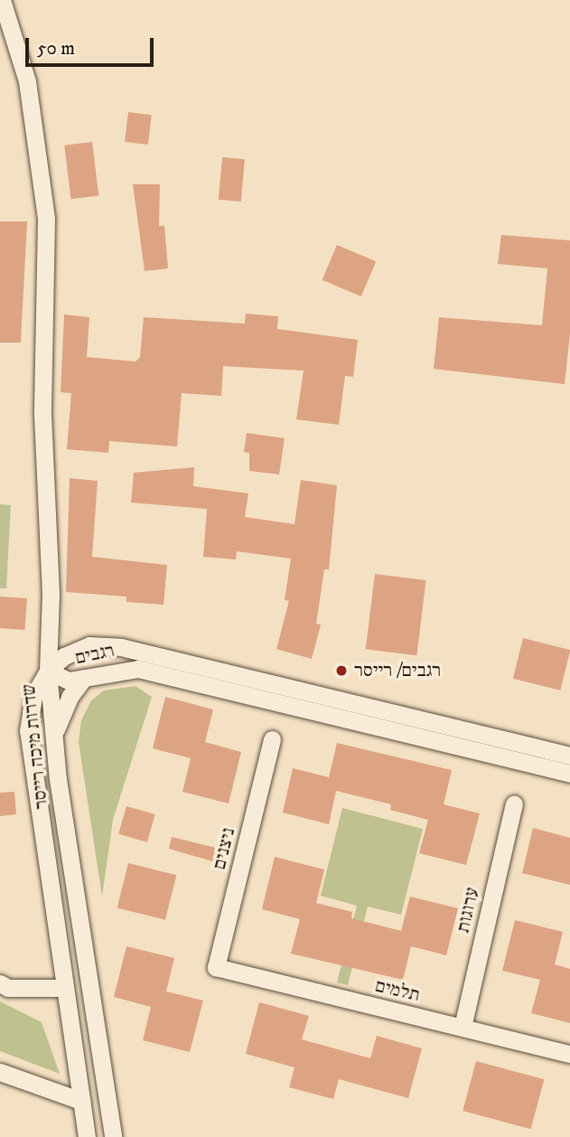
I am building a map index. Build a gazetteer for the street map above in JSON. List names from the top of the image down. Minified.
{"streets":{"street":["רגבים","שדרות מיכה רייסר","ניצנים","ערוגות","תלמים"]},"crossings":[["רגבים","שדרות מיכה רייסר"],["ניצנים","תלמים"],["ערוגות","תלמים"]],"places":["רגבים/ רייסר"],"scale_bar":"50 m"}
